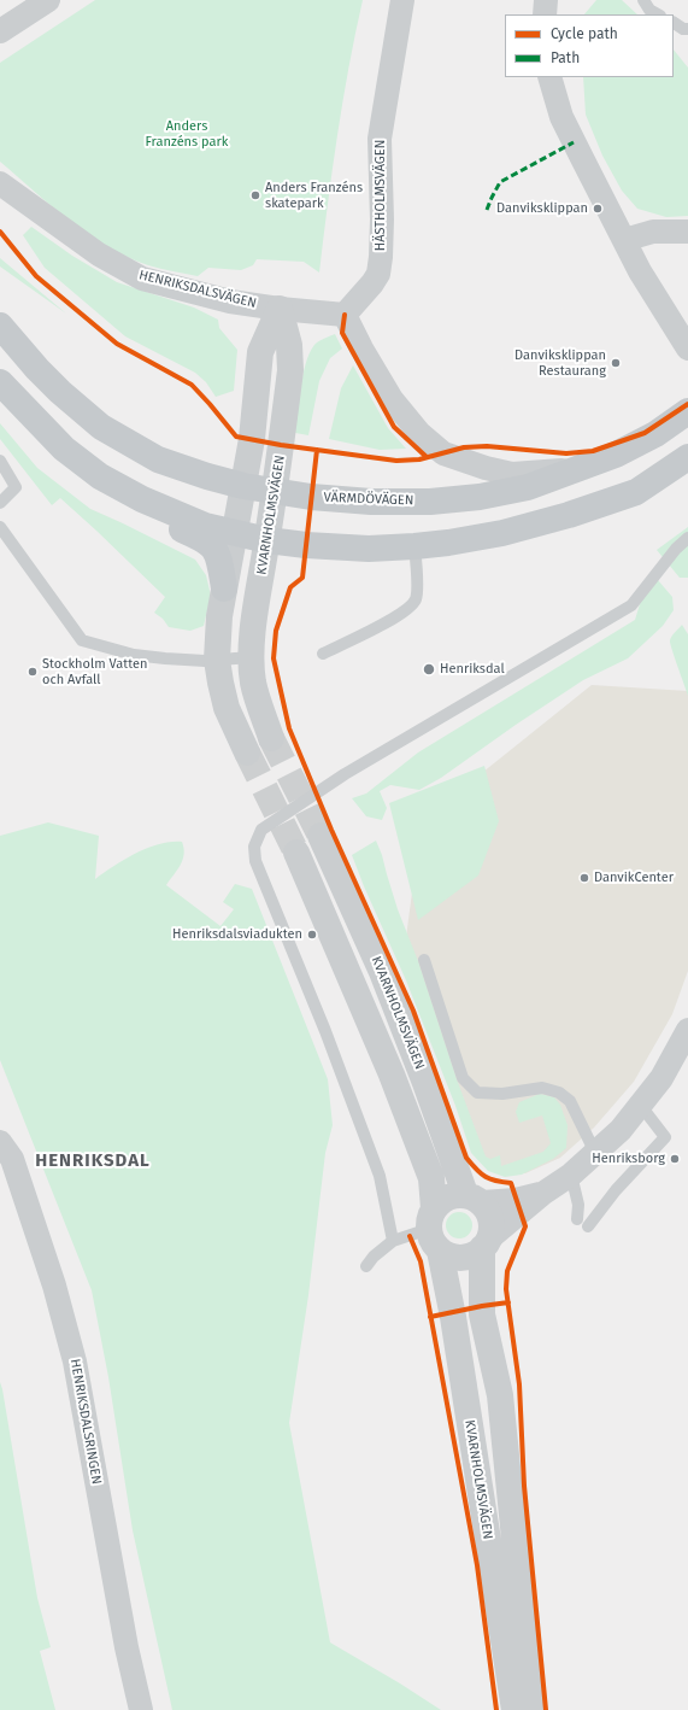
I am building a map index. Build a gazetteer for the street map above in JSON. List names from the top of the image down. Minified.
{"streets":{"main road":["VÄRMDÖVÄGEN"],"street":["HÄSTHOLMSVÄGEN","HENRIKSDALSVÄGEN","KVARNHOLMSVÄGEN","HENRIKSDALSRINGEN"]},"crossings":[["HENRIKSDALSVÄGEN","KVARNHOLMSVÄGEN"],["VÄRMDÖVÄGEN","KVARNHOLMSVÄGEN"]],"districts":["HENRIKSDAL"],"parks":["Anders Franzéns park"],"places":["Anders Franzéns skatepark","Danviksklippan","Danviksklippan Restaurang","Henriksdal","Stockholm Vatten och Avfall","DanvikCenter","Henriksdalsviadukten","Henriksborg"],"legend":["Cycle path","Path"]}
